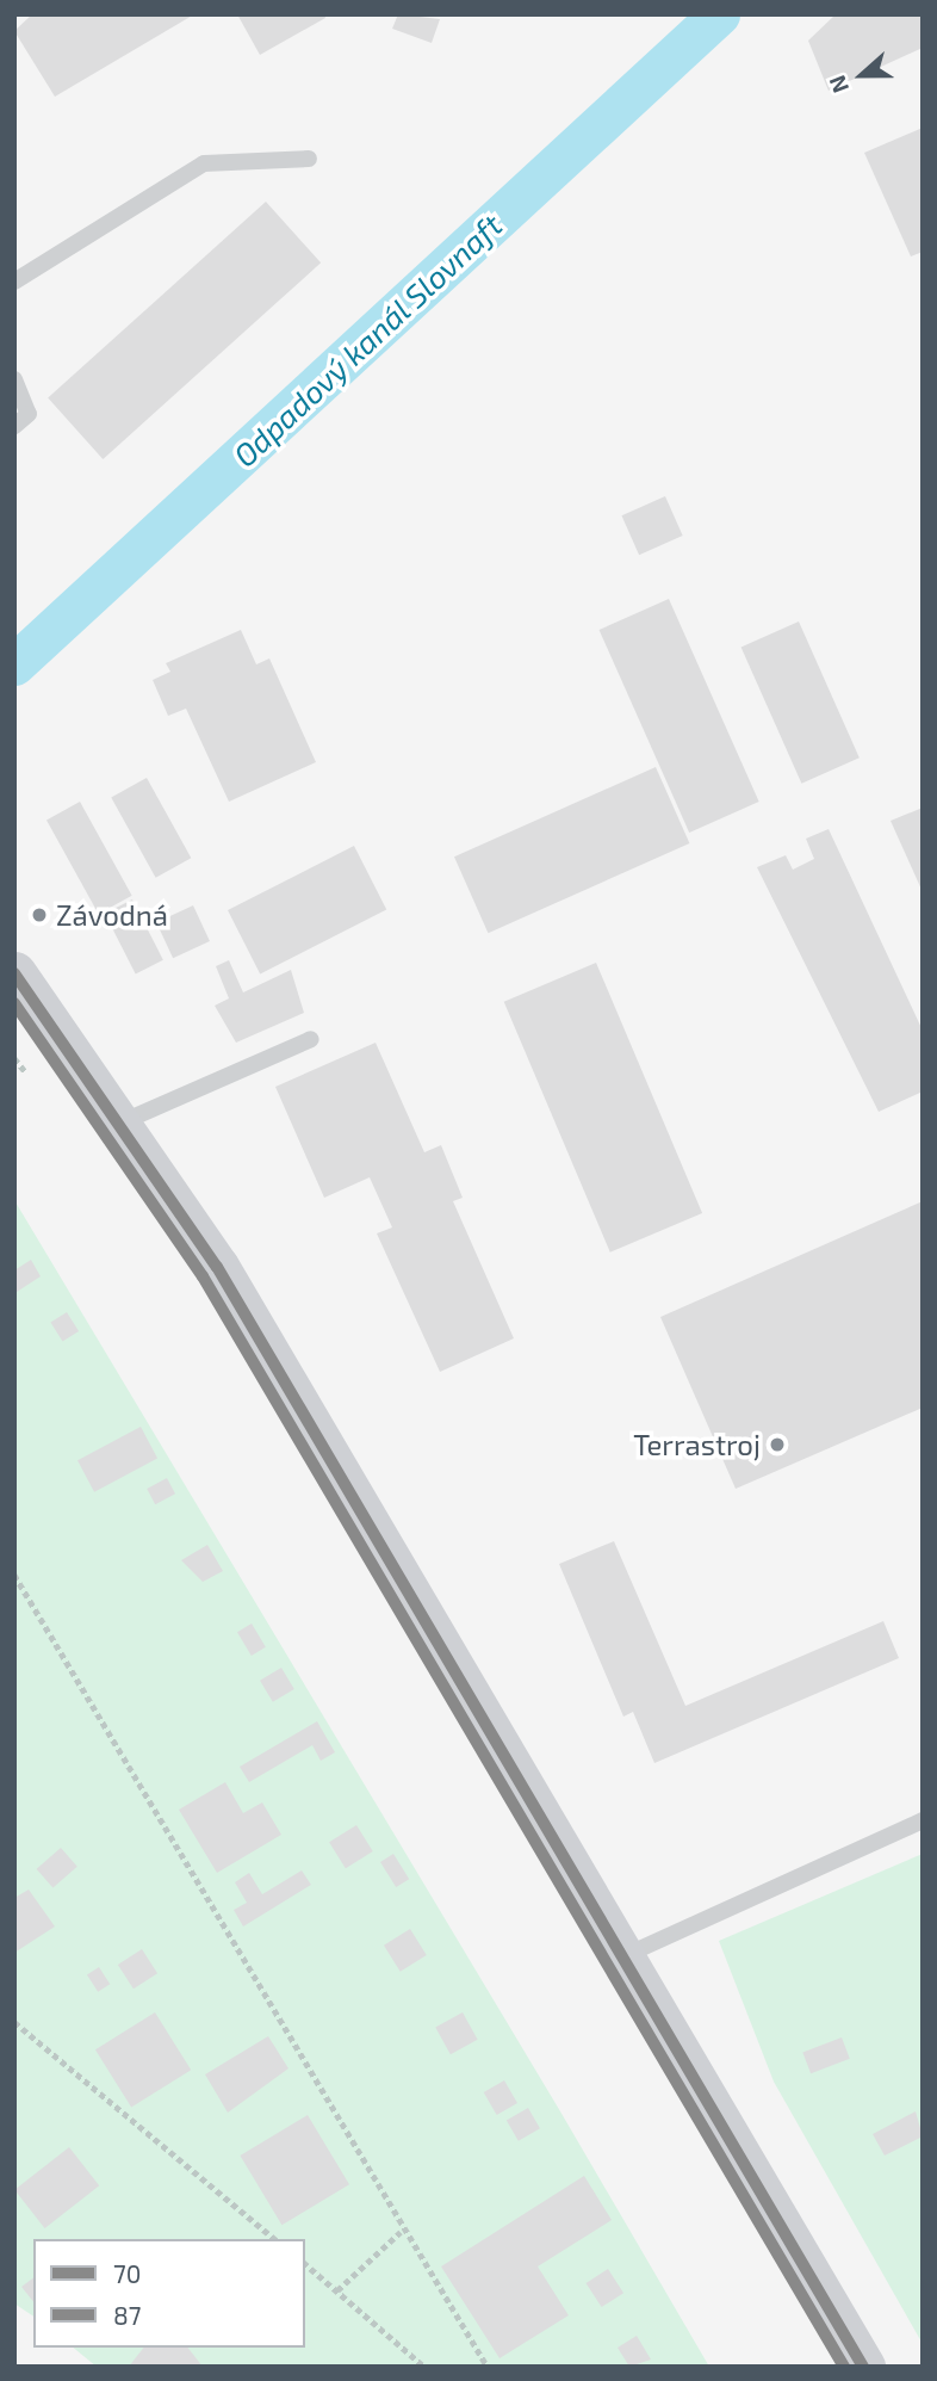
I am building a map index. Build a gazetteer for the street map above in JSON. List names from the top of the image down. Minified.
{"water":["Odpadový kanál Slovnaft"],"places":["Závodná","Terrastroj"],"lines":["transit line 70","transit line 87"],"legend":["70","87"],"north":"left"}
